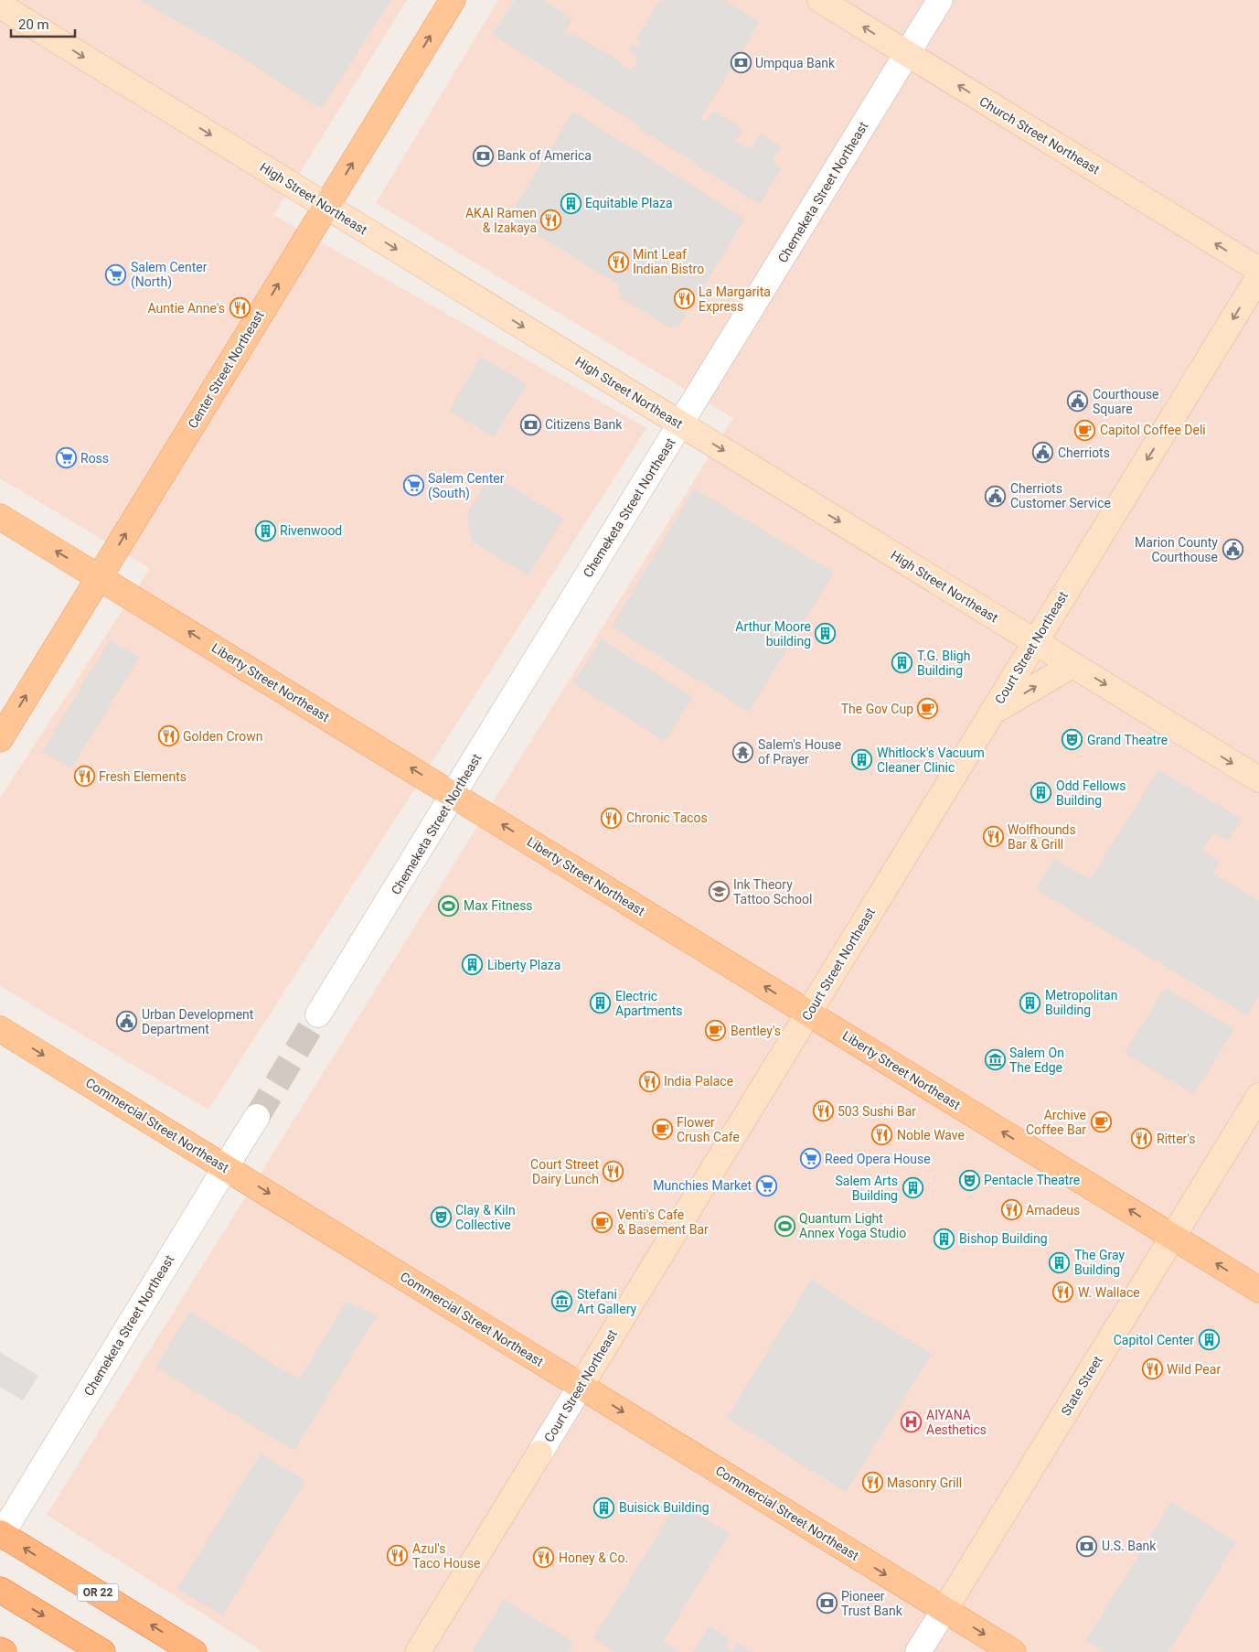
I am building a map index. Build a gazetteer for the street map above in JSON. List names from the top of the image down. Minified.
{"streets":{"highway":["OR 22"],"main road":["Church Street Northeast","High Street Northeast","Center Street Northeast","Court Street Northeast","Liberty Street Northeast","Commercial Street Northeast","State Street"],"street":["Chemeketa Street Northeast"]},"crossings":[["Church Street Northeast","Chemeketa Street Northeast"],["Chemeketa Street Northeast","High Street Northeast"],["Chemeketa Street Northeast","Liberty Street Northeast"],["Chemeketa Street Northeast","Commercial Street Northeast"],["Chemeketa Street Northeast","OR 22"],["High Street Northeast","Center Street Northeast"],["High Street Northeast","Court Street Northeast"],["Center Street Northeast","Liberty Street Northeast"],["Court Street Northeast","Liberty Street Northeast"],["Court Street Northeast","Commercial Street Northeast"],["Liberty Street Northeast","State Street"],["Commercial Street Northeast","State Street"]],"one_way":["Church Street Northeast","High Street Northeast","Center Street Northeast","Liberty Street Northeast","Commercial Street Northeast"],"places":{"bank":["Umpqua Bank","Bank of America","Citizens Bank","U.S. Bank","Pioneer Trust Bank"],"building":["Equitable Plaza","Rivenwood","Arthur Moore building","T.G. Bligh Building","Whitlock's Vacuum Cleaner Clinic","Odd Fellows Building","Liberty Plaza","Metropolitan Building","Electric Apartments","Salem Arts Building","Bishop Building","The Gray Building","Capitol Center","Buisick Building"],"restaurant":["AKAI Ramen & Izakaya","Mint Leaf Indian Bistro","La Margarita Express","Auntie Anne's","Golden Crown","Fresh Elements","Chronic Tacos","Wolfhounds Bar & Grill","India Palace","503 Sushi Bar","Noble Wave","Ritter's","Court Street Dairy Lunch","Amadeus","W. Wallace","Wild Pear","Masonry Grill","Azul's Taco House","Honey & Co."],"supermarket":["Salem Center (North)","Ross","Salem Center (South)","Reed Opera House","Munchies Market"],"public building":["Courthouse Square","Cherriots","Cherriots Customer Service","Marion County Courthouse","Urban Development Department"],"cafe":["Capitol Coffee Deli","The Gov Cup","Bentley's","Archive Coffee Bar","Flower Crush Cafe","Venti's Cafe & Basement Bar"],"theatre":["Grand Theatre","Pentacle Theatre","Clay & Kiln Collective"],"temple":["Salem's House of Prayer"],"school or university":["Ink Theory Tattoo School"],"sports":["Max Fitness","Quantum Light Annex Yoga Studio"],"museum":["Salem On The Edge","Stefani Art Gallery"],"hospital":["AIYANA Aesthetics"]},"scale_bar":"20 m"}
